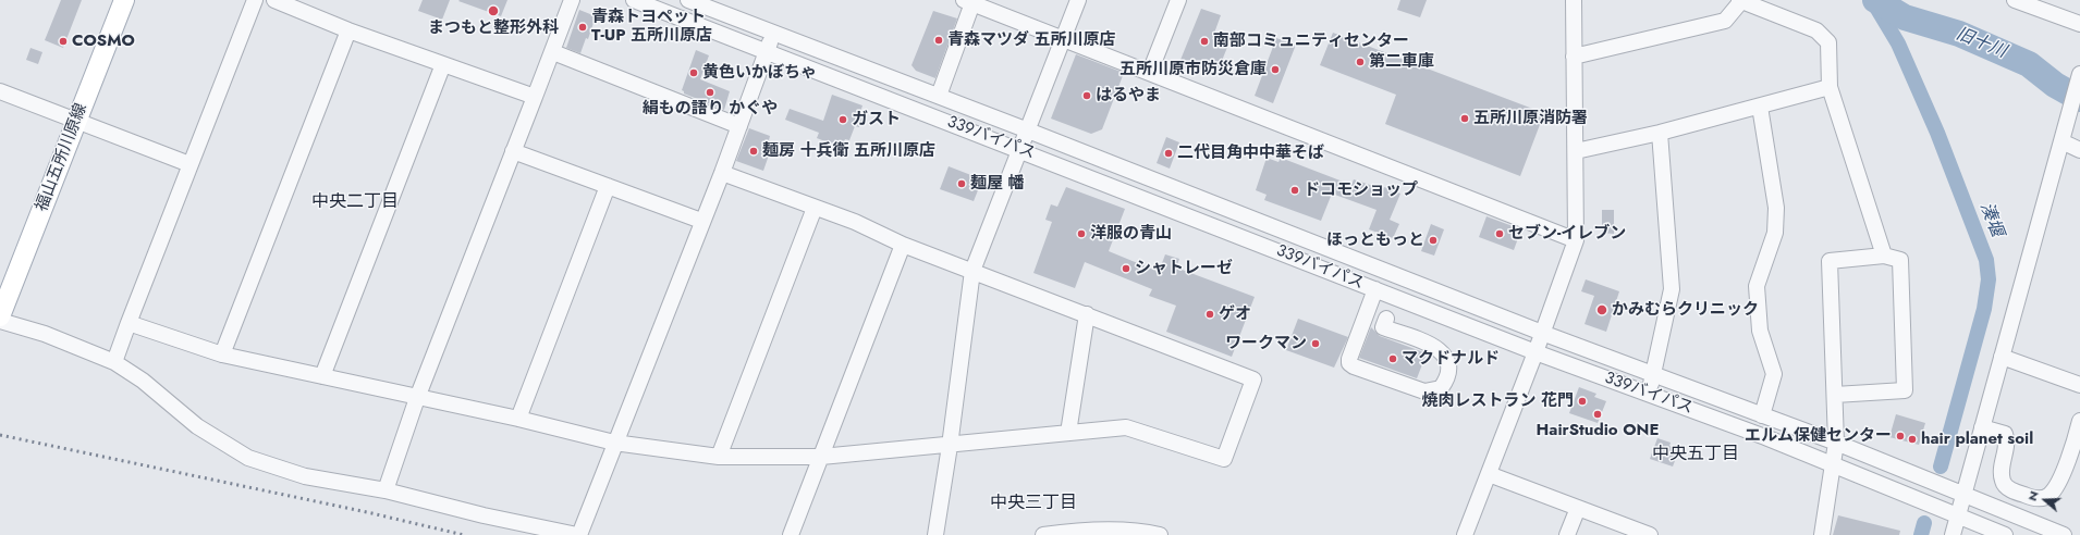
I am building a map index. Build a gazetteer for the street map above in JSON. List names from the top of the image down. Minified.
{"streets":{"main road":["福山五所川原線"],"street":["339バイパス"]},"districts":["中央二丁目","中央五丁目","中央三丁目"],"water":["旧十川","湊堰"],"places":["まつもと整形外科","青森トヨペット T-UP 五所川原店","青森マツダ 五所川原店","COSMO","南部コミュニティセンター","第二車庫","五所川原市防災倉庫","黄色いかぼちゃ","絹もの語り かぐや","はるやま","五所川原消防署","ガスト","麺房 十兵衛 五所川原店","二代目角中中華そば","麺屋 幡","ドコモショップ","洋服の青山","セブン-イレブン","ほっともっと","シャトレーゼ","かみむらクリニック","ゲオ","ワークマン","マクドナルド","焼肉レストラン 花門","HairStudio ONE","エルム保健センター","hair planet soil"],"north":"left"}
